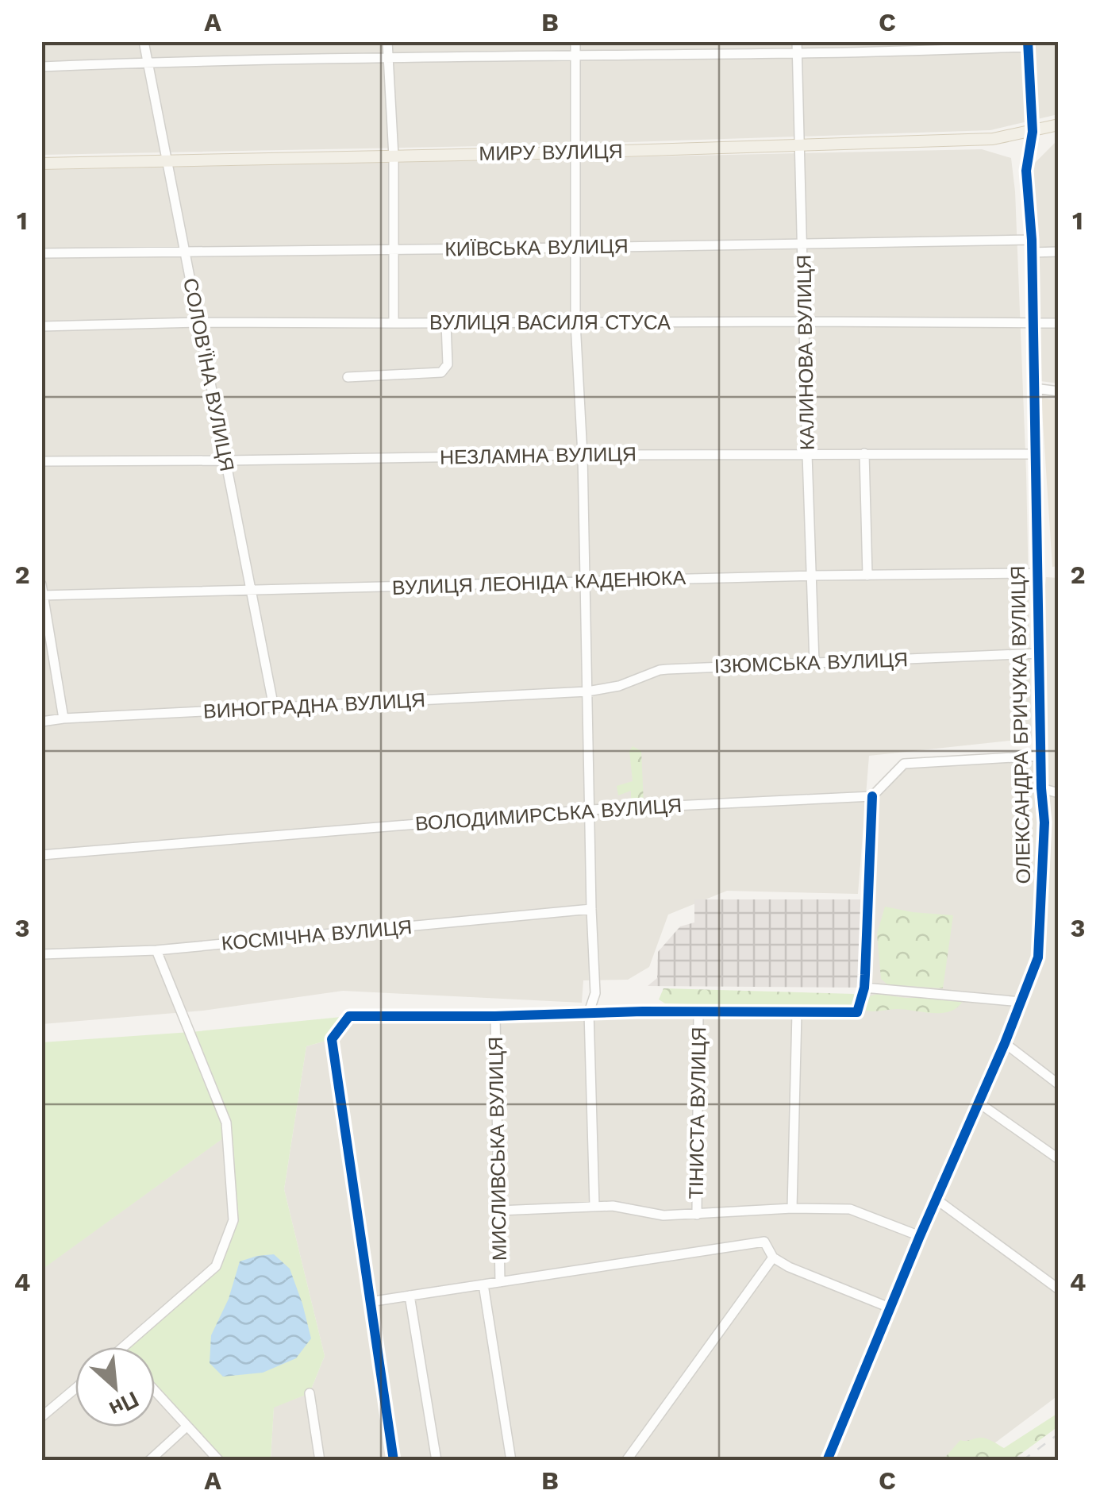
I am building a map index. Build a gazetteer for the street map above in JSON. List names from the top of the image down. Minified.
{"streets":{"main road":["МИРУ ВУЛИЦЯ"],"street":["КИЇВСЬКА ВУЛИЦЯ","ВУЛИЦЯ ВАСИЛЯ СТУСА","КАЛИНОВА ВУЛИЦЯ","СОЛОВ'ЇНА ВУЛИЦЯ","НЕЗЛАМНА ВУЛИЦЯ","ВУЛИЦЯ ЛЕОНІДА КАДЕНЮКА","ІЗЮМСЬКА ВУЛИЦЯ","ВИНОГРАДНА ВУЛИЦЯ","ОЛЕКСАНДРА БРИЧУКА ВУЛИЦЯ","ВОЛОДИМИРСЬКА ВУЛИЦЯ","КОСМІЧНА ВУЛИЦЯ","ТІНИСТА ВУЛИЦЯ","МИСЛИВСЬКА ВУЛИЦЯ"]},"crossings":[["МИРУ ВУЛИЦЯ","КАЛИНОВА ВУЛИЦЯ"],["МИРУ ВУЛИЦЯ","СОЛОВ'ЇНА ВУЛИЦЯ"],["МИРУ ВУЛИЦЯ","ОЛЕКСАНДРА БРИЧУКА ВУЛИЦЯ"],["КИЇВСЬКА ВУЛИЦЯ","КАЛИНОВА ВУЛИЦЯ"],["КИЇВСЬКА ВУЛИЦЯ","СОЛОВ'ЇНА ВУЛИЦЯ"],["КИЇВСЬКА ВУЛИЦЯ","ОЛЕКСАНДРА БРИЧУКА ВУЛИЦЯ"],["ВУЛИЦЯ ВАСИЛЯ СТУСА","КАЛИНОВА ВУЛИЦЯ"],["ВУЛИЦЯ ВАСИЛЯ СТУСА","СОЛОВ'ЇНА ВУЛИЦЯ"],["ВУЛИЦЯ ВАСИЛЯ СТУСА","ОЛЕКСАНДРА БРИЧУКА ВУЛИЦЯ"],["КАЛИНОВА ВУЛИЦЯ","НЕЗЛАМНА ВУЛИЦЯ"],["КАЛИНОВА ВУЛИЦЯ","ВУЛИЦЯ ЛЕОНІДА КАДЕНЮКА"],["КАЛИНОВА ВУЛИЦЯ","ІЗЮМСЬКА ВУЛИЦЯ"],["СОЛОВ'ЇНА ВУЛИЦЯ","НЕЗЛАМНА ВУЛИЦЯ"],["СОЛОВ'ЇНА ВУЛИЦЯ","ВУЛИЦЯ ЛЕОНІДА КАДЕНЮКА"],["СОЛОВ'ЇНА ВУЛИЦЯ","ВИНОГРАДНА ВУЛИЦЯ"],["НЕЗЛАМНА ВУЛИЦЯ","ОЛЕКСАНДРА БРИЧУКА ВУЛИЦЯ"],["ВУЛИЦЯ ЛЕОНІДА КАДЕНЮКА","ОЛЕКСАНДРА БРИЧУКА ВУЛИЦЯ"],["ІЗЮМСЬКА ВУЛИЦЯ","ВИНОГРАДНА ВУЛИЦЯ"],["ІЗЮМСЬКА ВУЛИЦЯ","ОЛЕКСАНДРА БРИЧУКА ВУЛИЦЯ"]],"north":"bottom right","grid":{"columns":["A","B","C"],"rows":["1","2","3","4"]}}
